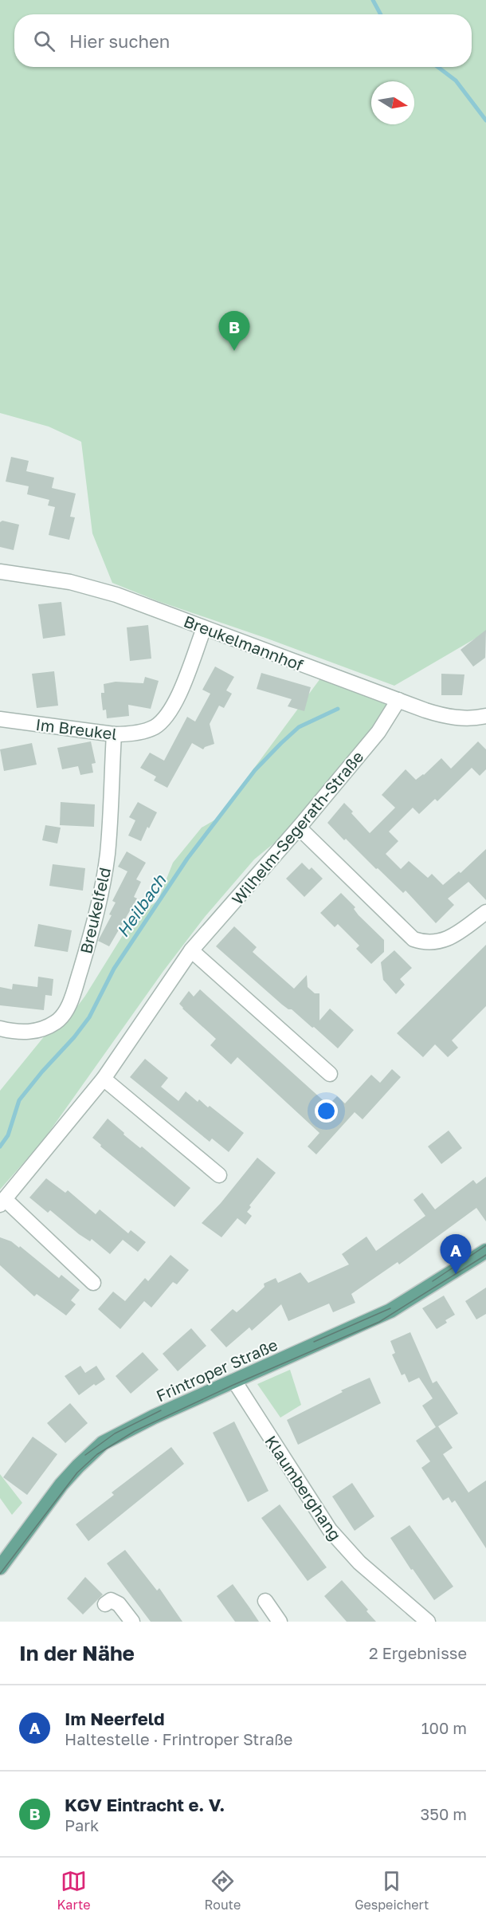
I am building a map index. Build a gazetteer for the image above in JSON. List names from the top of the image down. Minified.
{"streets":{"main road":["Frintroper Straße"],"street":["Breukelmannhof","Im Breukel","Wilhelm-Segerath-Straße","Breukelfeld","Klaumberghang"]},"crossings":[["Breukelmannhof","Im Breukel"],["Breukelmannhof","Wilhelm-Segerath-Straße"],["Im Breukel","Breukelfeld"],["Frintroper Straße","Klaumberghang"]],"water":["Heilbach"],"north":"right","page":{"search":"Hier suchen","pins":["B","A"],"heading":["In der Nähe","2 Ergebnisse"],"list":[{"mark":"A","name":"Im Neerfeld","note":"Haltestelle · Frintroper Straße","value":"100 m"},{"mark":"B","name":"KGV Eintracht e. V.","note":"Park","value":"350 m"}],"nav":["Karte","Route","Gespeichert"]}}
